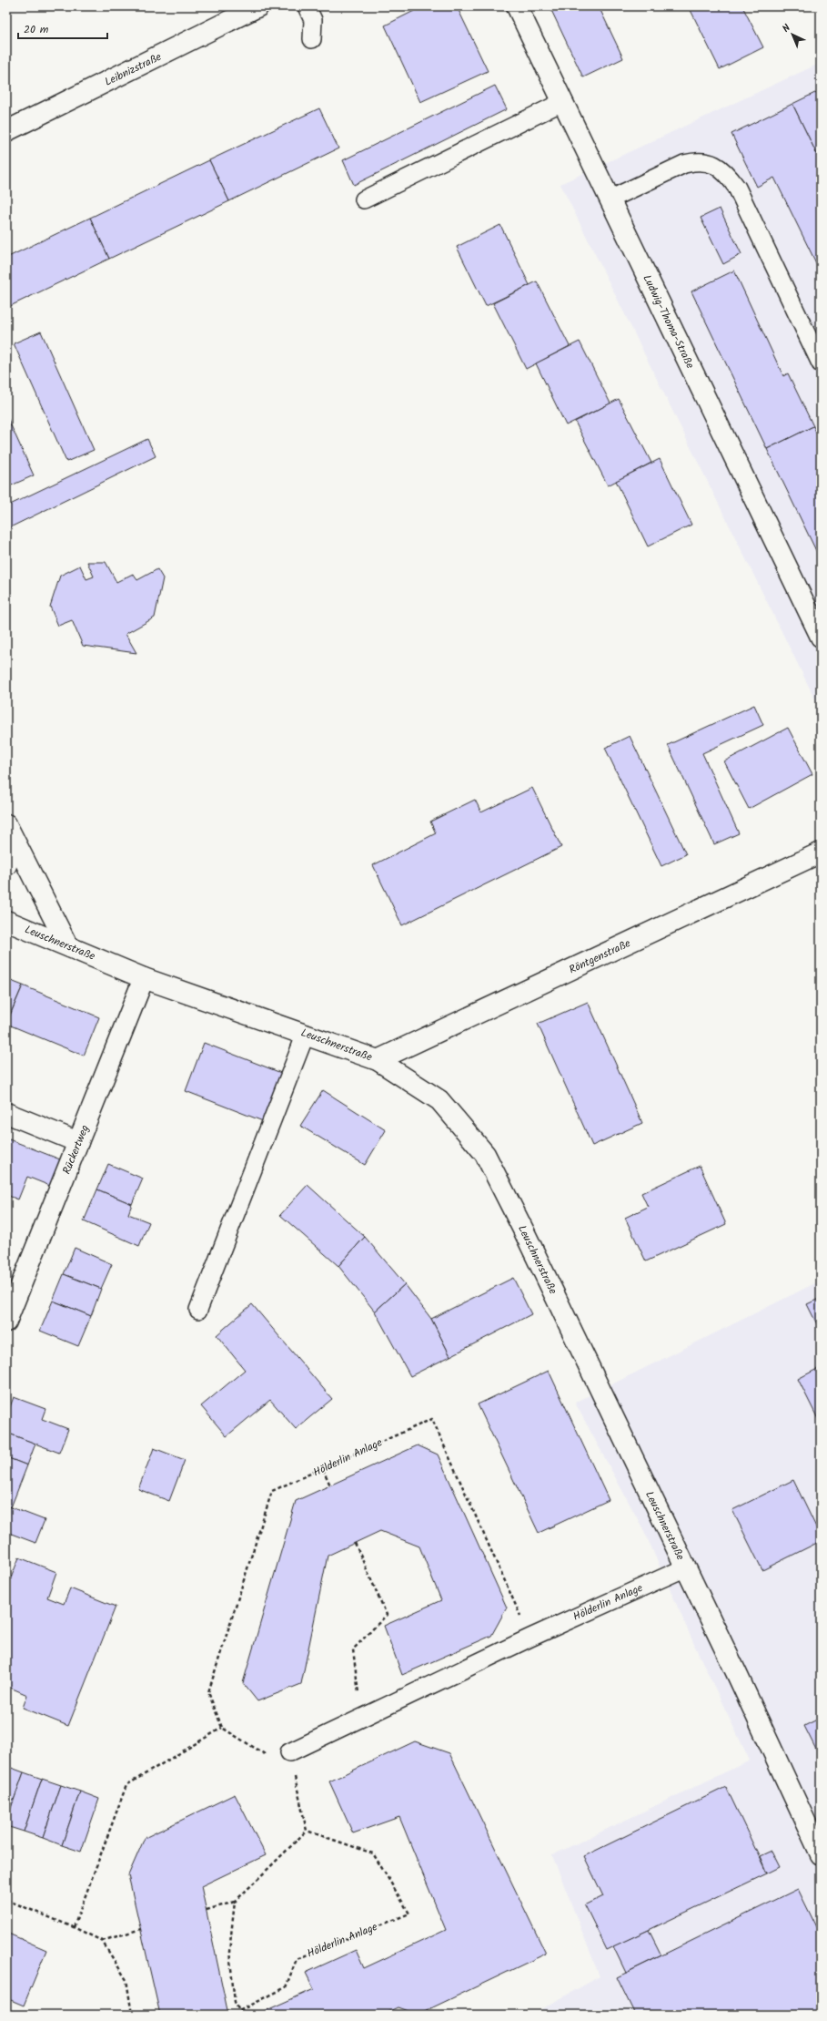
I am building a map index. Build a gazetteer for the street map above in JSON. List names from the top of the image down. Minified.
{"streets":{"street":["Leibnizstraße","Ludwig-Thoma-Straße","Leuschnerstraße","Röntgenstraße","Rückertweg"],"lane":["Hölderlin Anlage"]},"crossings":[["Leuschnerstraße","Röntgenstraße"],["Leuschnerstraße","Rückertweg"],["Leuschnerstraße","Hölderlin Anlage"]],"scale_bar":"20 m","north":"top left"}
